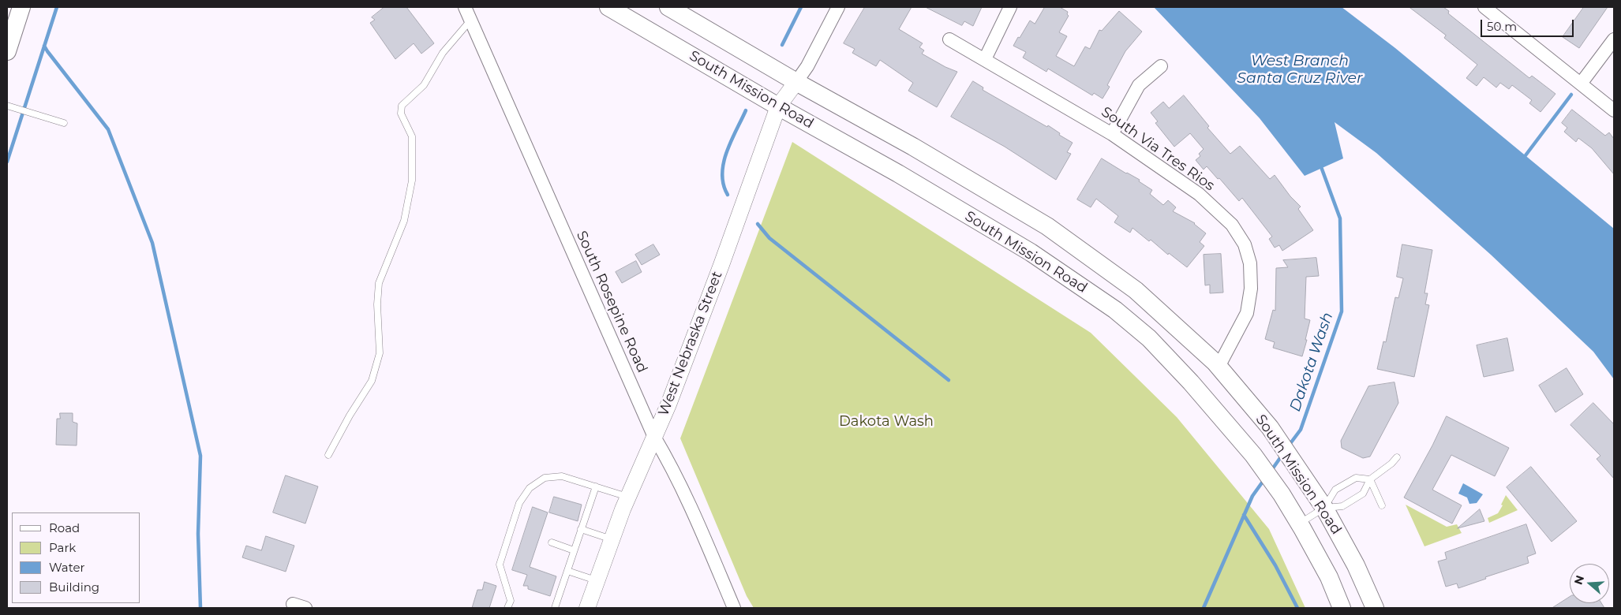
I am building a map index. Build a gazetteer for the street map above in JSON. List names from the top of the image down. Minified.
{"streets":{"main road":["South Mission Road"],"street":["South Via Tres Rios","South Rosepine Road","West Nebraska Street"]},"crossings":[["South Mission Road","South Via Tres Rios"],["South Mission Road","West Nebraska Street"],["South Rosepine Road","West Nebraska Street"]],"water":["West Branch Santa Cruz River","Dakota Wash"],"parks":["Dakota Wash"],"legend":["Road","Park","Water","Building"],"scale_bar":"50 m","north":"left"}
